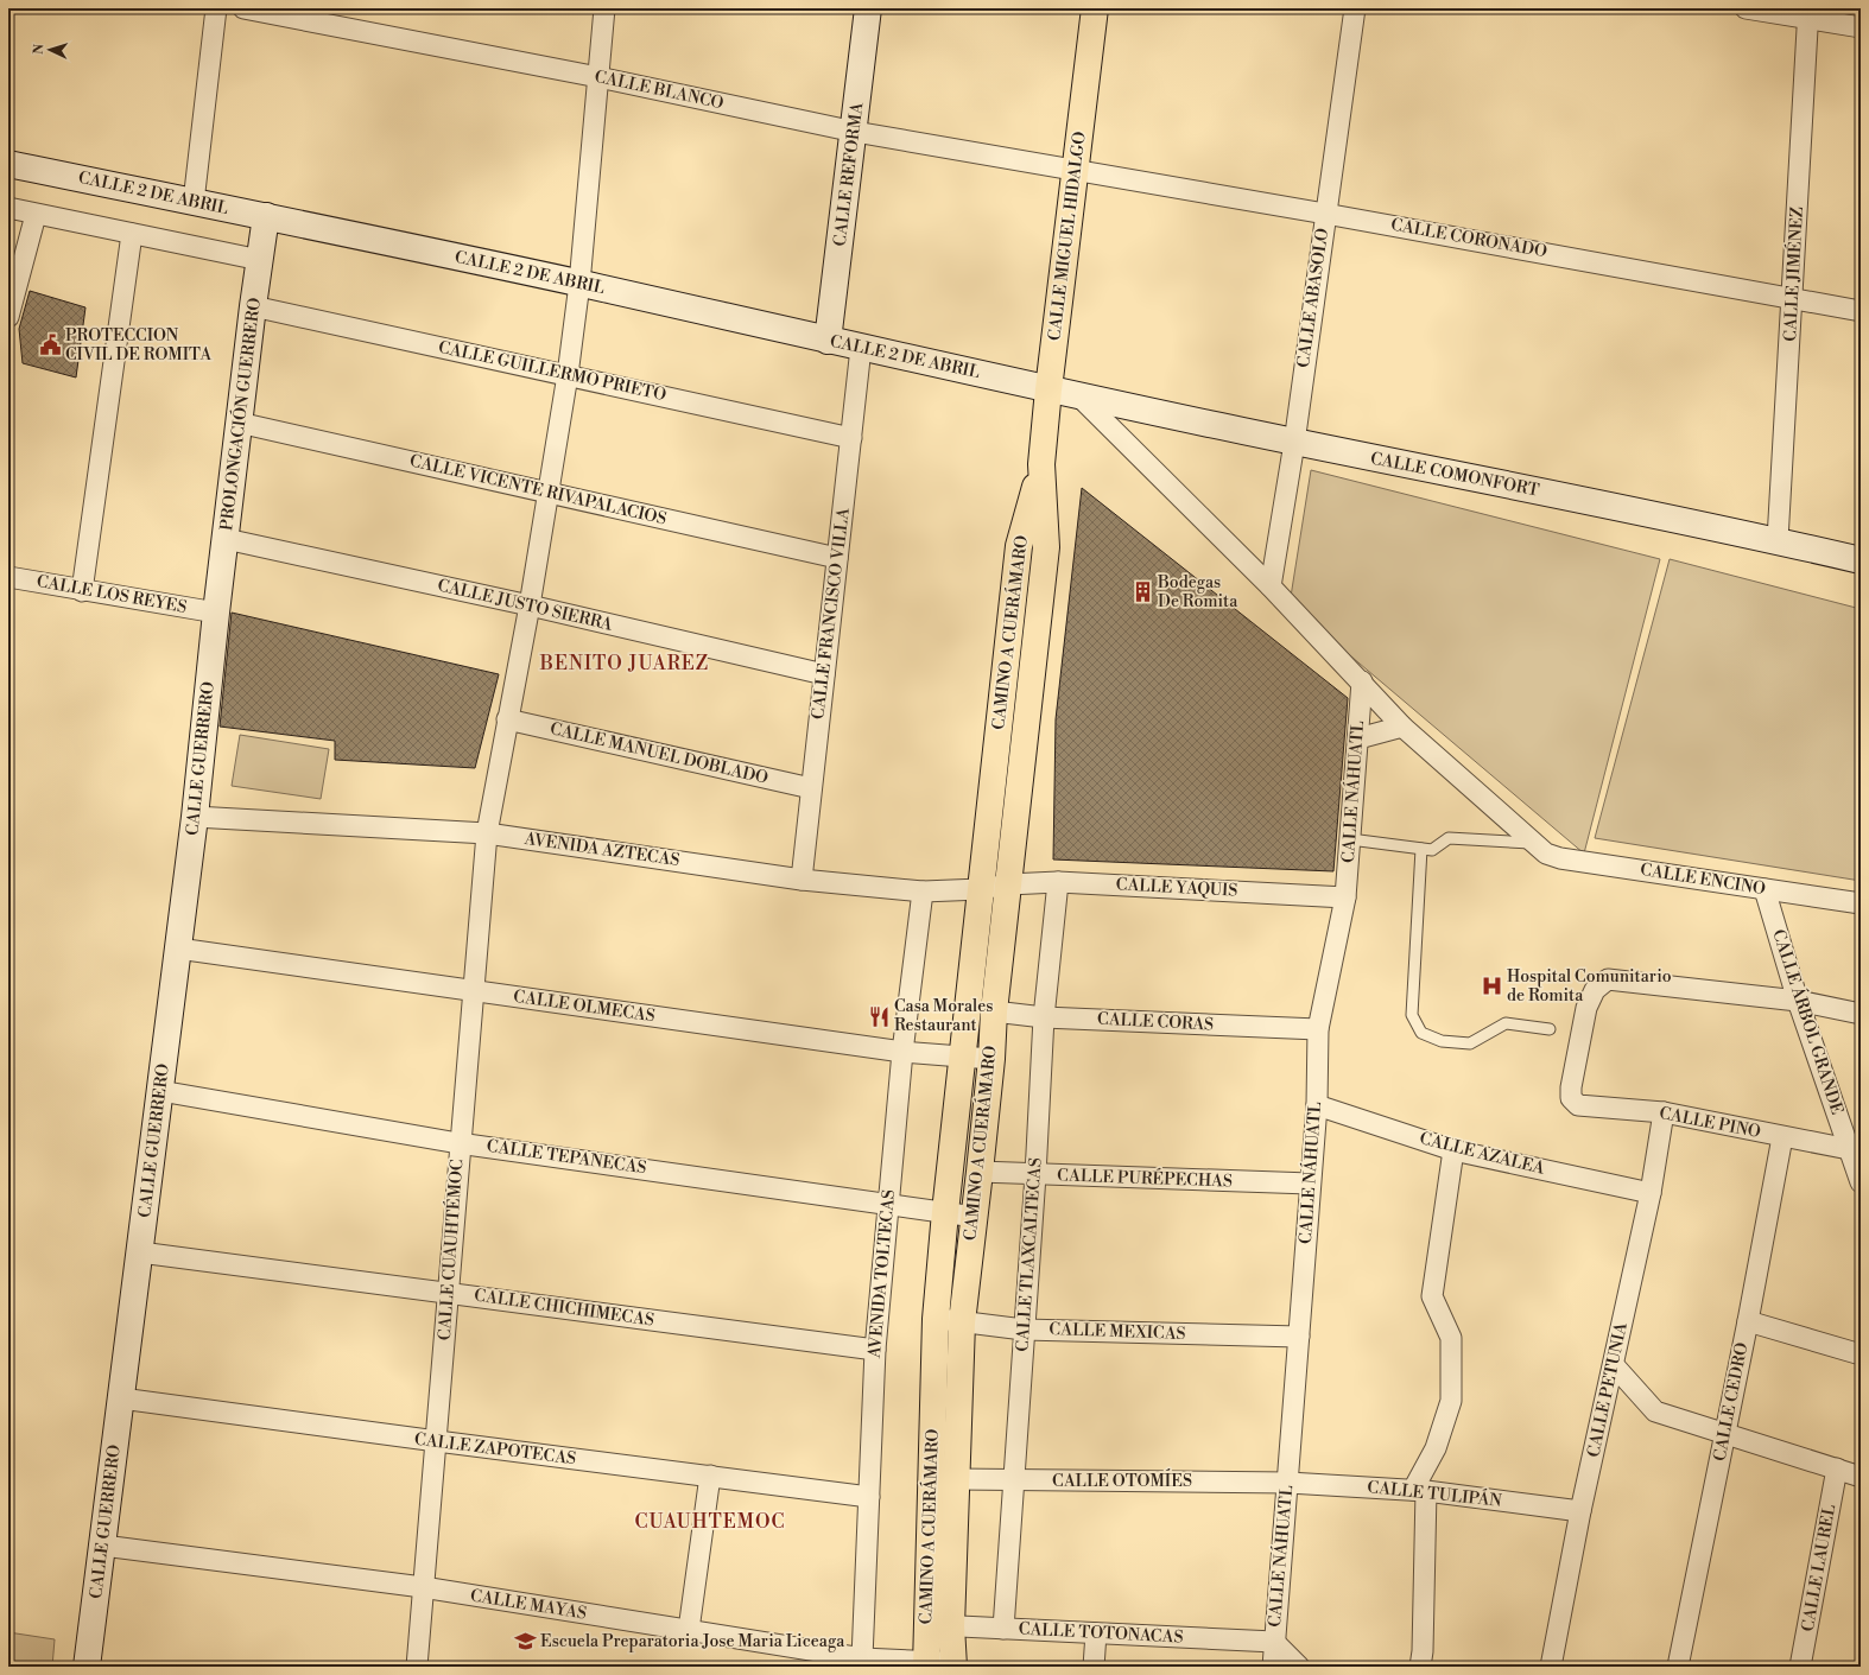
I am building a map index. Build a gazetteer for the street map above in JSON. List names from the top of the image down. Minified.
{"streets":{"main road":["CALLE MIGUEL HIDALGO","CAMINO A CUERÁMARO"],"street":["CALLE BLANCO","CALLE REFORMA","CALLE 2 DE ABRIL","CALLE CORONADO","CALLE JIMÉNEZ","CALLE ABASOLO","CALLE GUILLERMO PRIETO","PROLONGACIÓN GUERRERO","CALLE COMONFORT","CALLE VICENTE RIVAPALACIOS","CALLE LOS REYES","CALLE JUSTO SIERRA","CALLE FRANCISCO VILLA","CALLE MANUEL DOBLADO","CALLE GUERRERO","CALLE NÁHUATL","AVENIDA AZTECAS","CALLE ENCINO","CALLE YAQUIS","CALLE OLMECAS","CALLE CORAS","CALLE ÁRBOL GRANDE","CALLE PINO","CALLE AZALEA","CALLE TEPANECAS","CALLE PURÉPECHAS","CALLE CUAUHTÉMOC","CALLE TLAXCALTECAS","AVENIDA TOLTECAS","CALLE CHICHIMECAS","CALLE MEXICAS","CALLE PETUNIA","CALLE CEDRO","CALLE ZAPOTECAS","CALLE OTOMÍES","CALLE TULIPÁN","CALLE LAUREL","CALLE MAYAS","CALLE TOTONACAS"]},"crossings":[["CALLE BLANCO","CALLE REFORMA"],["CALLE BLANCO","CALLE MIGUEL HIDALGO"],["CALLE BLANCO","CALLE CORONADO"],["CALLE BLANCO","CALLE CUAUHTÉMOC"],["CALLE REFORMA","CALLE 2 DE ABRIL"],["CALLE 2 DE ABRIL","CALLE MIGUEL HIDALGO"],["CALLE 2 DE ABRIL","PROLONGACIÓN GUERRERO"],["CALLE 2 DE ABRIL","CALLE COMONFORT"],["CALLE 2 DE ABRIL","CALLE FRANCISCO VILLA"],["CALLE 2 DE ABRIL","CALLE CUAUHTÉMOC"],["CALLE MIGUEL HIDALGO","CALLE CORONADO"],["CALLE MIGUEL HIDALGO","CALLE COMONFORT"],["CALLE MIGUEL HIDALGO","CAMINO A CUERÁMARO"],["CALLE CORONADO","CALLE JIMÉNEZ"],["CALLE CORONADO","CALLE ABASOLO"],["CALLE JIMÉNEZ","CALLE COMONFORT"],["CALLE ABASOLO","CALLE COMONFORT"],["CALLE GUILLERMO PRIETO","PROLONGACIÓN GUERRERO"],["CALLE GUILLERMO PRIETO","CALLE FRANCISCO VILLA"],["CALLE GUILLERMO PRIETO","CALLE CUAUHTÉMOC"],["PROLONGACIÓN GUERRERO","CALLE VICENTE RIVAPALACIOS"],["PROLONGACIÓN GUERRERO","CALLE LOS REYES"],["PROLONGACIÓN GUERRERO","CALLE JUSTO SIERRA"],["PROLONGACIÓN GUERRERO","CALLE GUERRERO"],["CALLE VICENTE RIVAPALACIOS","CALLE FRANCISCO VILLA"],["CALLE VICENTE RIVAPALACIOS","CALLE CUAUHTÉMOC"],["CALLE LOS REYES","CALLE GUERRERO"],["CALLE JUSTO SIERRA","CALLE FRANCISCO VILLA"],["CALLE JUSTO SIERRA","CALLE CUAUHTÉMOC"],["CALLE FRANCISCO VILLA","CALLE MANUEL DOBLADO"],["CALLE FRANCISCO VILLA","AVENIDA AZTECAS"],["CAMINO A CUERÁMARO","AVENIDA AZTECAS"],["CAMINO A CUERÁMARO","CALLE YAQUIS"],["CAMINO A CUERÁMARO","CALLE OLMECAS"],["CAMINO A CUERÁMARO","CALLE CORAS"],["CAMINO A CUERÁMARO","CALLE TEPANECAS"],["CAMINO A CUERÁMARO","CALLE PURÉPECHAS"],["CAMINO A CUERÁMARO","CALLE MEXICAS"],["CAMINO A CUERÁMARO","CALLE OTOMÍES"],["CAMINO A CUERÁMARO","CALLE MAYAS"],["CAMINO A CUERÁMARO","CALLE TOTONACAS"],["CALLE MANUEL DOBLADO","CALLE CUAUHTÉMOC"],["CALLE GUERRERO","AVENIDA AZTECAS"],["CALLE GUERRERO","CALLE OLMECAS"],["CALLE GUERRERO","CALLE TEPANECAS"],["CALLE GUERRERO","CALLE CHICHIMECAS"],["CALLE GUERRERO","CALLE ZAPOTECAS"],["CALLE GUERRERO","CALLE MAYAS"],["CALLE NÁHUATL","CALLE ENCINO"],["CALLE NÁHUATL","CALLE YAQUIS"],["CALLE NÁHUATL","CALLE CORAS"],["CALLE NÁHUATL","CALLE AZALEA"],["CALLE NÁHUATL","CALLE PURÉPECHAS"],["CALLE NÁHUATL","CALLE MEXICAS"],["CALLE NÁHUATL","CALLE OTOMÍES"],["CALLE NÁHUATL","CALLE TULIPÁN"],["CALLE NÁHUATL","CALLE TOTONACAS"],["AVENIDA AZTECAS","CALLE YAQUIS"],["AVENIDA AZTECAS","CALLE CUAUHTÉMOC"],["AVENIDA AZTECAS","AVENIDA TOLTECAS"],["CALLE ENCINO","CALLE ÁRBOL GRANDE"],["CALLE YAQUIS","CALLE TLAXCALTECAS"],["CALLE OLMECAS","CALLE CUAUHTÉMOC"],["CALLE OLMECAS","AVENIDA TOLTECAS"],["CALLE CORAS","CALLE TLAXCALTECAS"],["CALLE ÁRBOL GRANDE","CALLE PINO"],["CALLE PINO","CALLE PETUNIA"],["CALLE PINO","CALLE CEDRO"],["CALLE AZALEA","CALLE PETUNIA"],["CALLE TEPANECAS","CALLE CUAUHTÉMOC"],["CALLE TEPANECAS","AVENIDA TOLTECAS"],["CALLE PURÉPECHAS","CALLE TLAXCALTECAS"],["CALLE CUAUHTÉMOC","CALLE CHICHIMECAS"],["CALLE CUAUHTÉMOC","CALLE ZAPOTECAS"],["CALLE CUAUHTÉMOC","CALLE MAYAS"],["CALLE TLAXCALTECAS","CALLE MEXICAS"],["CALLE TLAXCALTECAS","CALLE OTOMÍES"],["CALLE TLAXCALTECAS","CALLE TOTONACAS"],["AVENIDA TOLTECAS","CALLE CHICHIMECAS"],["AVENIDA TOLTECAS","CALLE ZAPOTECAS"],["AVENIDA TOLTECAS","CALLE MAYAS"],["CALLE PETUNIA","CALLE TULIPÁN"],["CALLE OTOMÍES","CALLE TULIPÁN"]],"districts":["BENITO JUAREZ","CUAUHTEMOC"],"places":{"public building":["PROTECCION CIVIL DE ROMITA"],"building":["Bodegas De Romita"],"hospital":["Hospital Comunitario de Romita"],"restaurant":["Casa Morales Restaurant"],"school or university":["Escuela Preparatoria Jose Maria Liceaga"]},"north":"left"}
